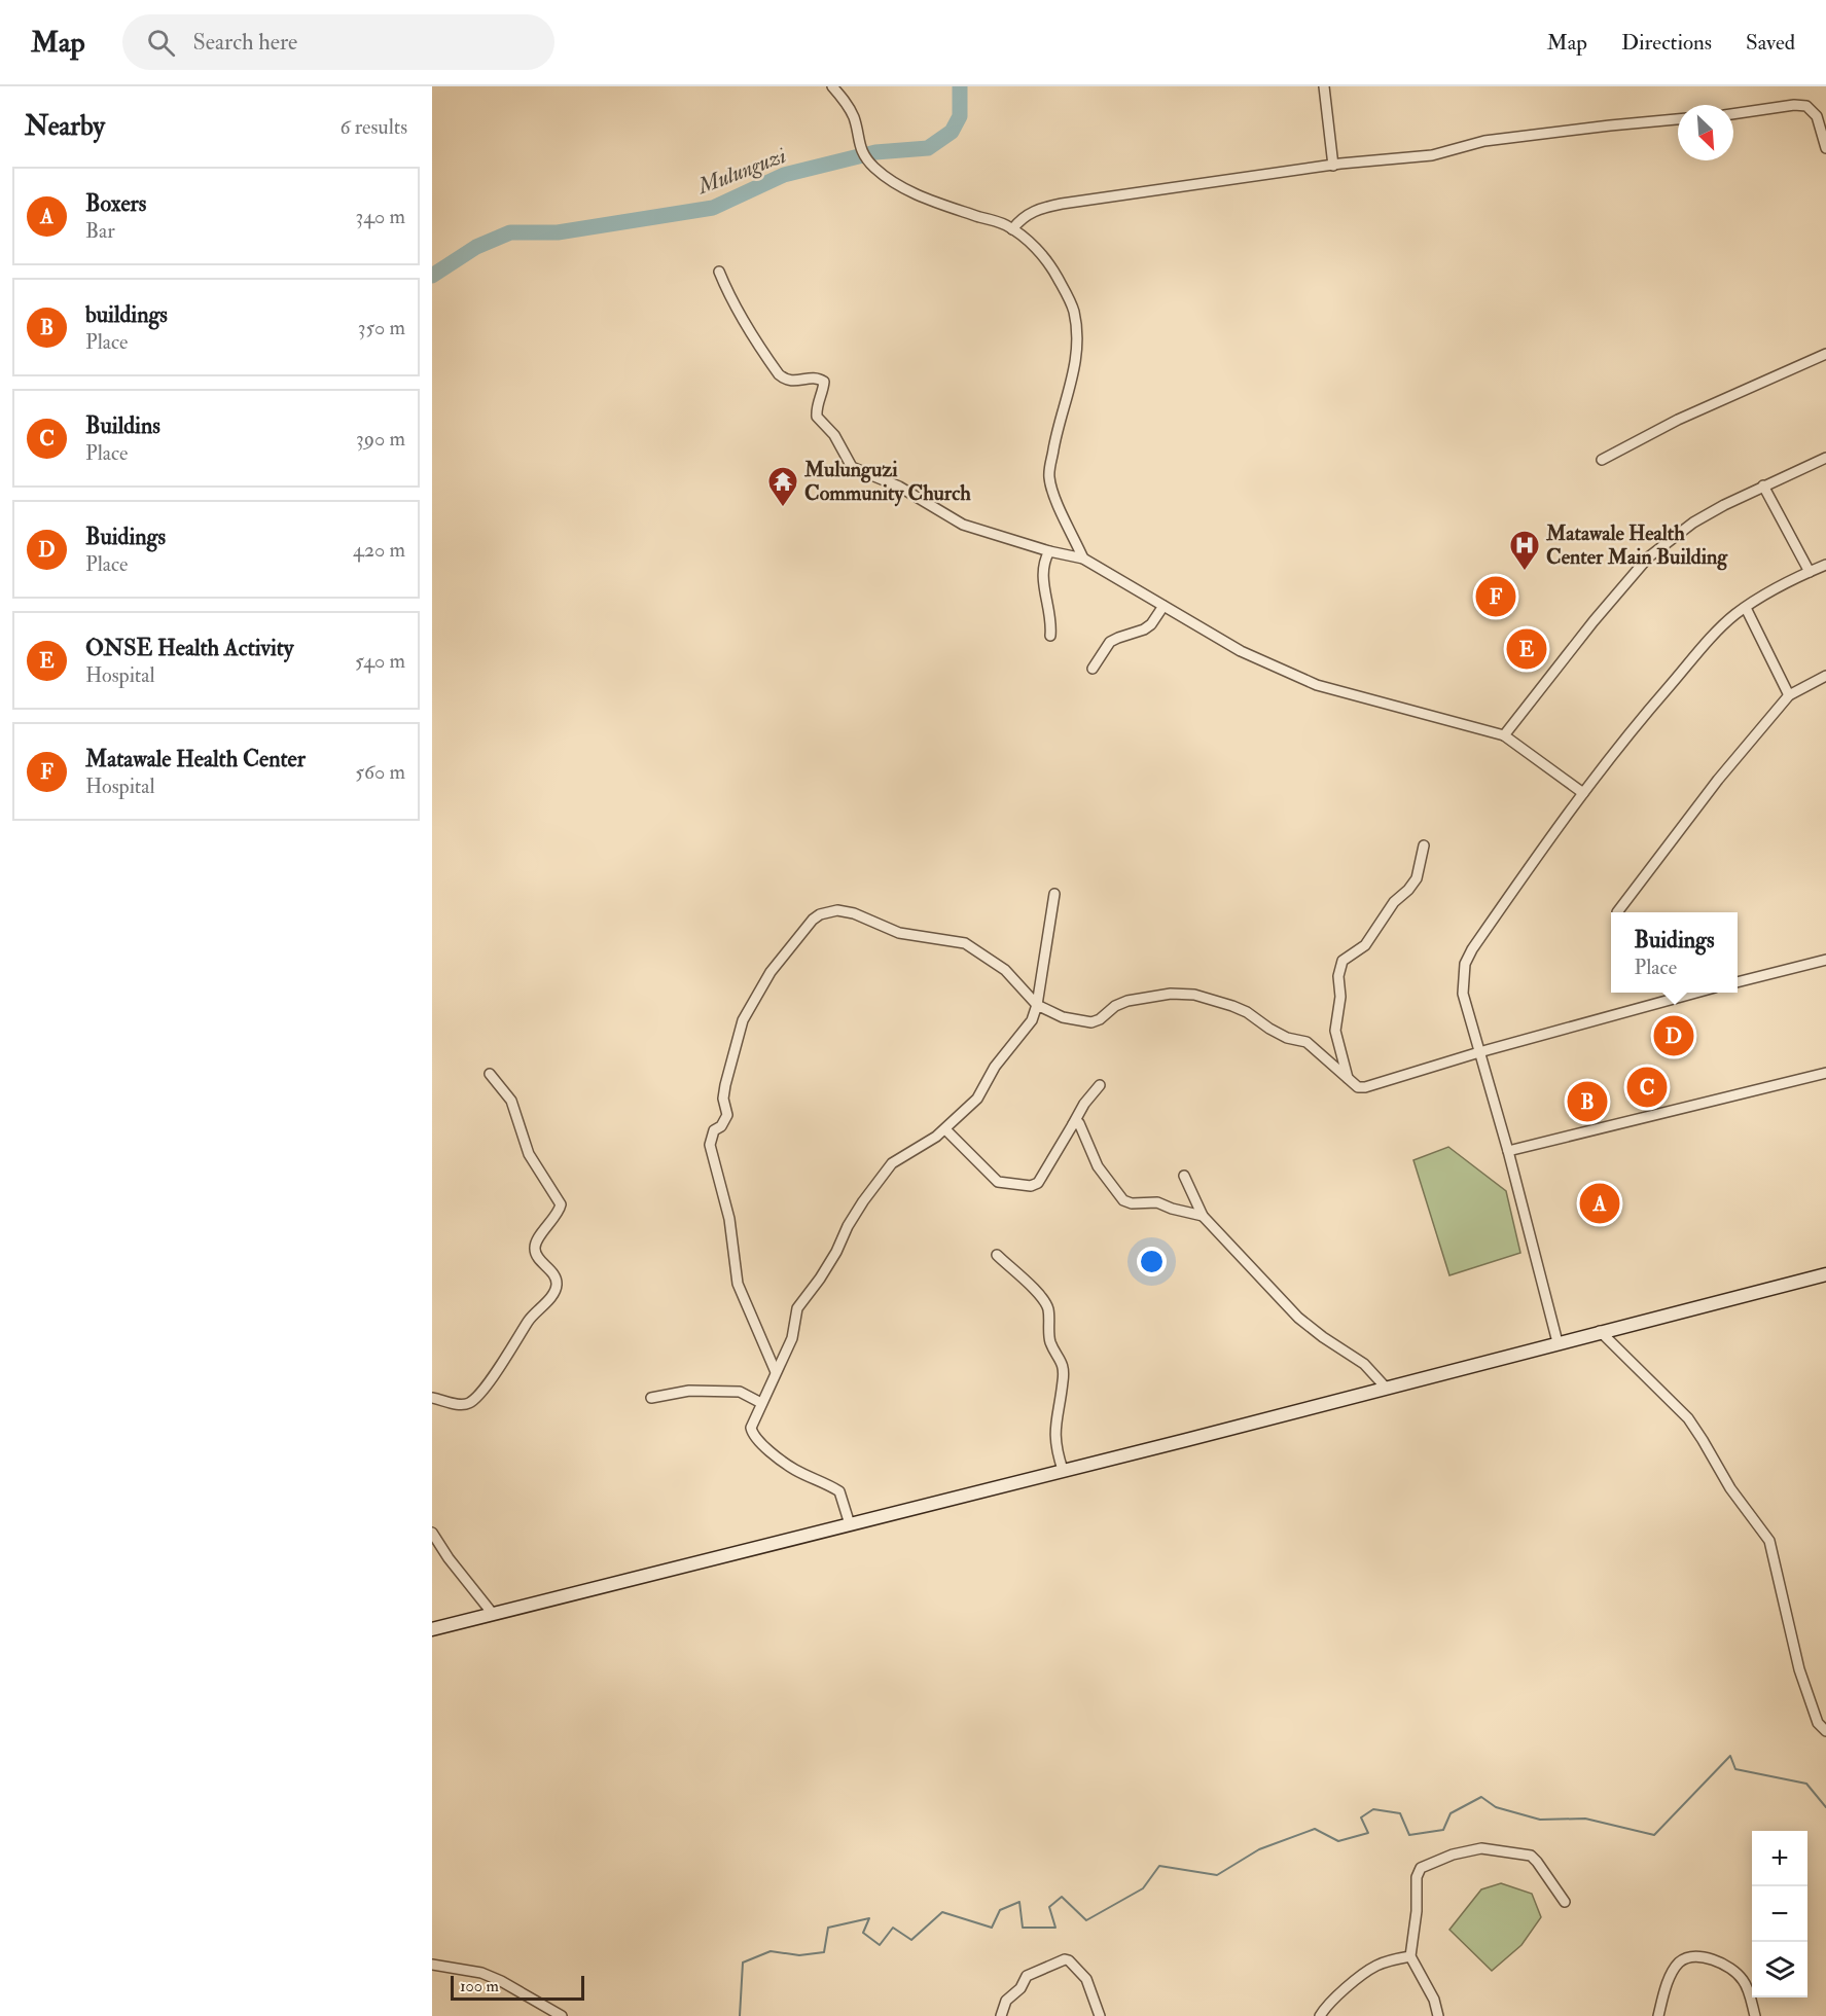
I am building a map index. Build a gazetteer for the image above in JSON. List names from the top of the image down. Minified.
{"water":["Mulunguzi"],"places":{"temple":["Mulunguzi Community Church"],"hospital":["Matawale Health Center Main Building"]},"scale_bar":"100 m","north":"bottom right","page":{"header":"Map","search":"Search here","nav":["Map","Directions","Saved"],"heading":["Nearby","6 results"],"list":[{"mark":"A","name":"Boxers","note":"Bar","value":"340 m"},{"mark":"B","name":"buildings","note":"Place","value":"350 m"},{"mark":"C","name":"Buildins","note":"Place","value":"390 m"},{"mark":"D","name":"Buidings","note":"Place","value":"420 m"},{"mark":"E","name":"ONSE Health Activity","note":"Hospital","value":"540 m"},{"mark":"F","name":"Matawale Health Center","note":"Hospital","value":"560 m"}],"pins":["F","E","D","C","B","A"],"popup":["Buidings","Place"],"map_buttons":["+","−"],"scale":"100 m"}}
